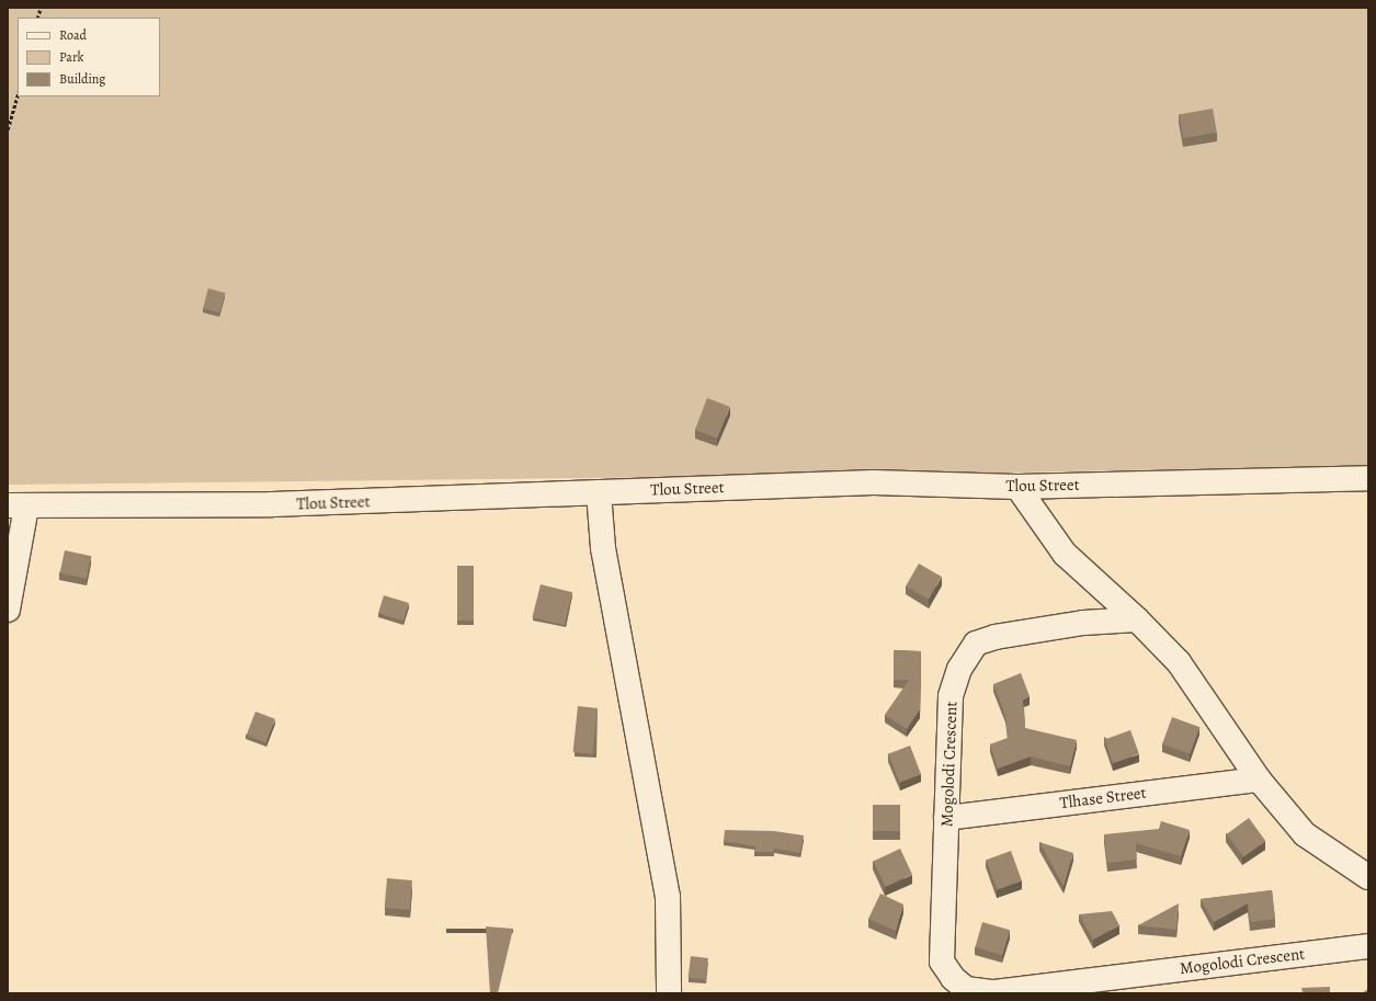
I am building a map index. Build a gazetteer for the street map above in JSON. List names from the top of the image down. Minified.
{"streets":{"street":["Tlou Street","Mogolodi Crescent","Tlhase Street"]},"crossings":[["Mogolodi Crescent","Tlhase Street"]],"legend":["Road","Park","Building"]}
